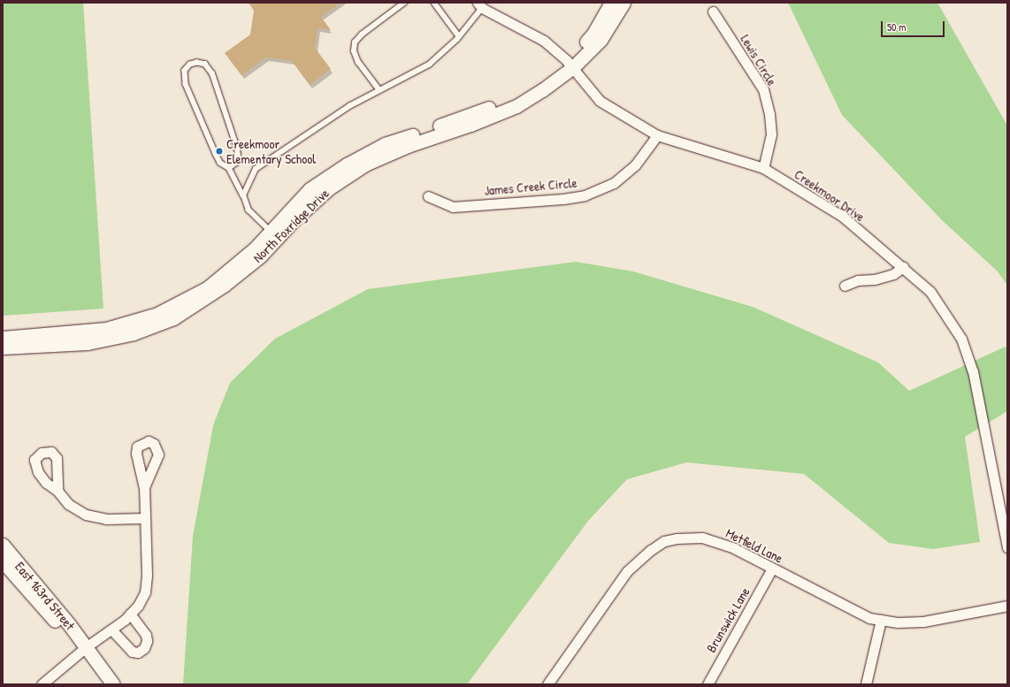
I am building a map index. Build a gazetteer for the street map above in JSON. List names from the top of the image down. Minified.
{"streets":{"street":["Lewis Circle","James Creek Circle","Creekmoor Drive","North Foxridge Drive","Metfield Lane","East 163rd Street","Brunswick Lane"]},"crossings":[["Lewis Circle","Creekmoor Drive"],["James Creek Circle","Creekmoor Drive"],["Creekmoor Drive","North Foxridge Drive"],["Metfield Lane","Brunswick Lane"]],"places":["Creekmoor Elementary School"],"scale_bar":"50 m"}
